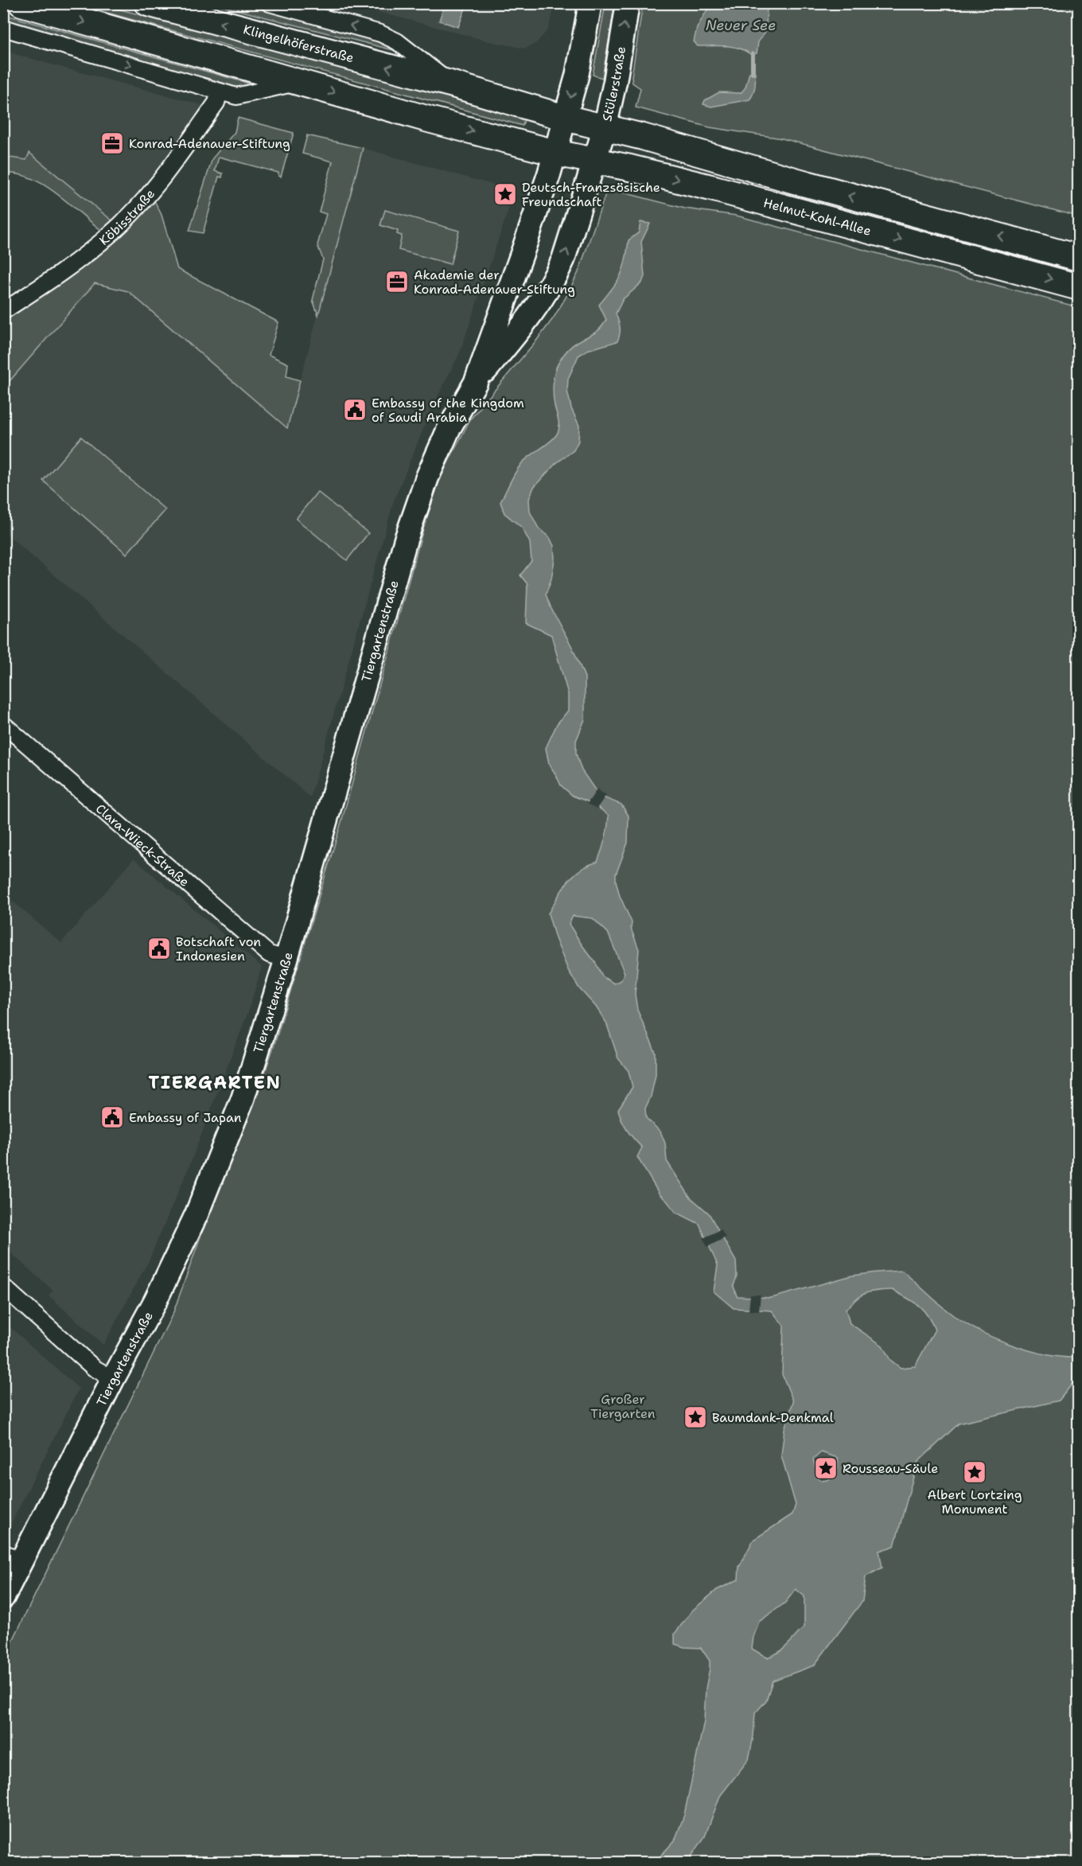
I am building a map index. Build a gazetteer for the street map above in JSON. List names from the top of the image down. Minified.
{"streets":{"main road":["Klingelhöferstraße","Stülerstraße","Helmut-Kohl-Allee","Tiergartenstraße"],"street":["Köbisstraße","Clara-Wieck-Straße"]},"crossings":[["Klingelhöferstraße","Stülerstraße"],["Klingelhöferstraße","Tiergartenstraße"],["Stülerstraße","Helmut-Kohl-Allee"],["Stülerstraße","Tiergartenstraße"],["Helmut-Kohl-Allee","Tiergartenstraße"],["Tiergartenstraße","Clara-Wieck-Straße"]],"districts":["TIERGARTEN"],"water":["Neuer See"],"parks":["Großer Tiergarten"],"places":{"office":["Konrad-Adenauer-Stiftung","Akademie der Konrad-Adenauer-Stiftung"],"place":["Deutsch-Franzsösische Freundschaft","Baumdank-Denkmal","Rousseau-Säule","Albert Lortzing Monument"],"public building":["Embassy of the Kingdom of Saudi Arabia","Botschaft von Indonesien","Embassy of Japan"]}}
